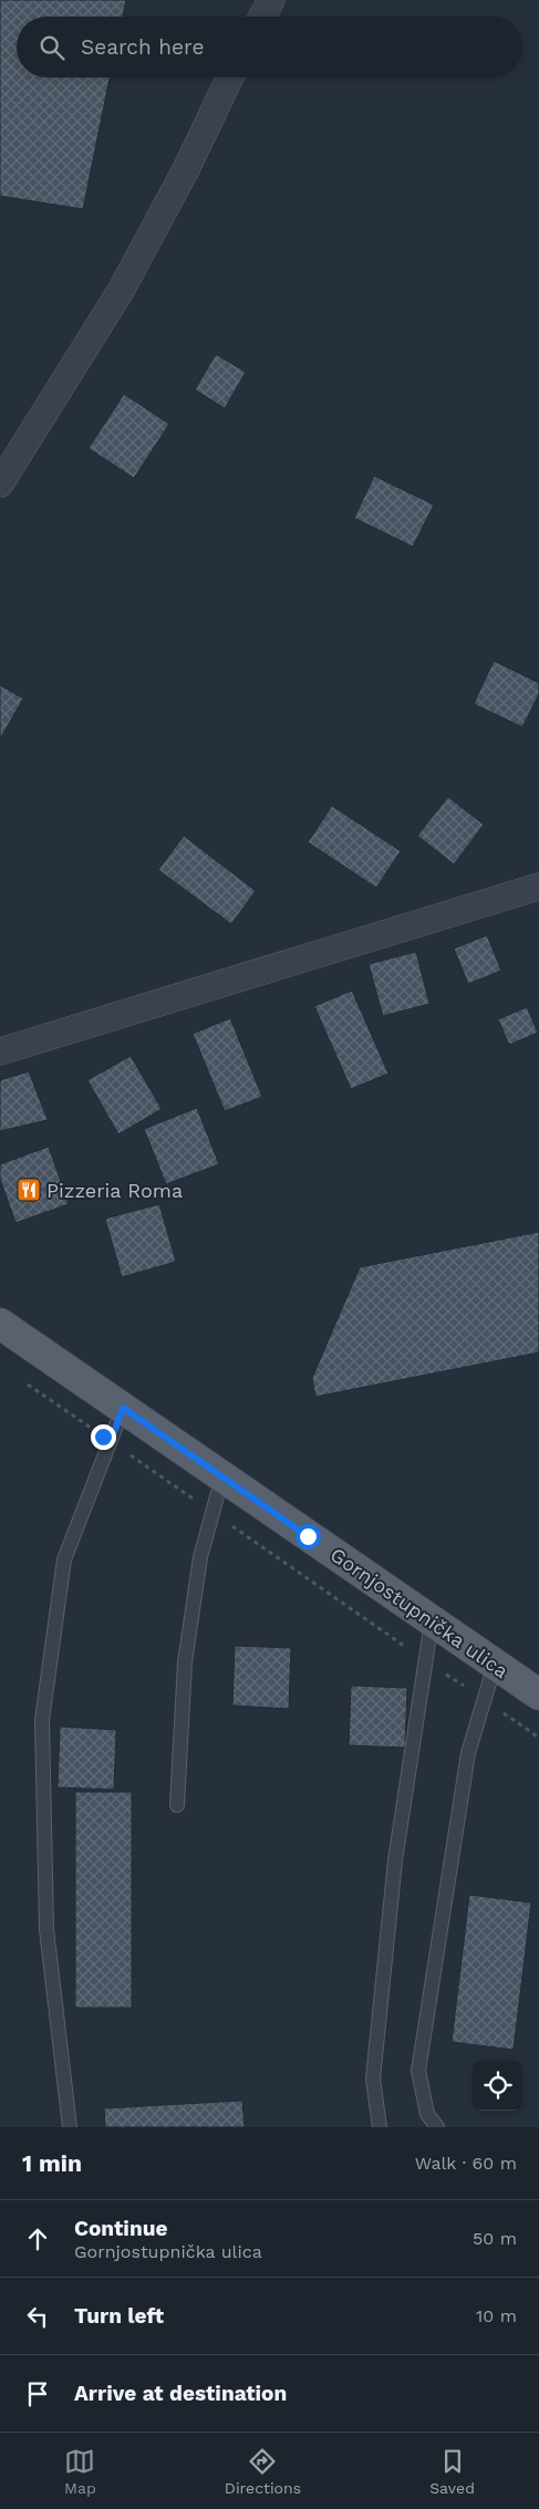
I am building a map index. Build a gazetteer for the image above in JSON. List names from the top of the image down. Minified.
{"streets":{"main road":["Gornjostupnička ulica"]},"places":{"restaurant":["Pizzeria Roma"]},"page":{"search":"Search here","heading":["1 min","Walk · 60 m"],"list":[["Continue","Gornjostupnička ulica","50 m"],["Turn left","10 m"],"Arrive at destination"],"nav":["Map","Directions","Saved"]}}
